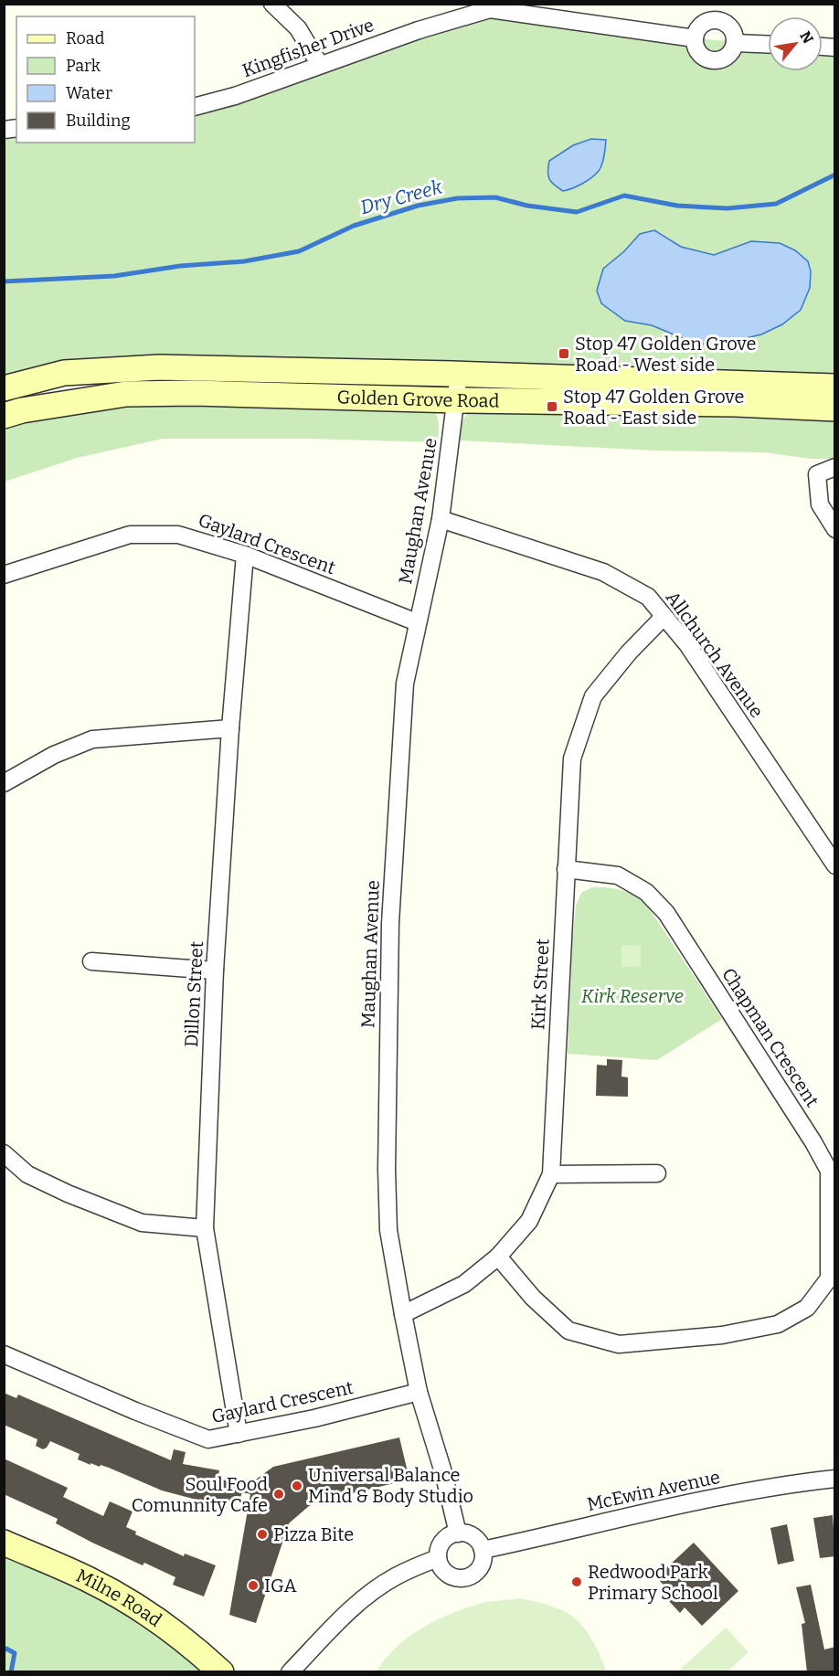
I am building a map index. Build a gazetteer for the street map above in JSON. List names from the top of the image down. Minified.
{"streets":{"main road":["Golden Grove Road","Milne Road"],"street":["Kingfisher Drive","Maughan Avenue","Gaylard Crescent","Allchurch Avenue","Kirk Street","Dillon Street","Chapman Crescent","McEwin Avenue"]},"crossings":[["Golden Grove Road","Maughan Avenue"],["Maughan Avenue","Gaylard Crescent"],["Maughan Avenue","Allchurch Avenue"],["Maughan Avenue","Kirk Street"],["Maughan Avenue","McEwin Avenue"],["Gaylard Crescent","Dillon Street"],["Allchurch Avenue","Kirk Street"],["Kirk Street","Chapman Crescent"]],"water":["Dry Creek"],"parks":["Kirk Reserve"],"places":{"transit":["Stop 47 Golden Grove Road - West side","Stop 47 Golden Grove Road - East side"],"other":["Universal Balance Mind & Body Studio","Soul Food Comunnity Cafe","Pizza Bite","Redwood Park Primary School","IGA"]},"legend":["Road","Park","Water","Building"],"north":"top right"}
